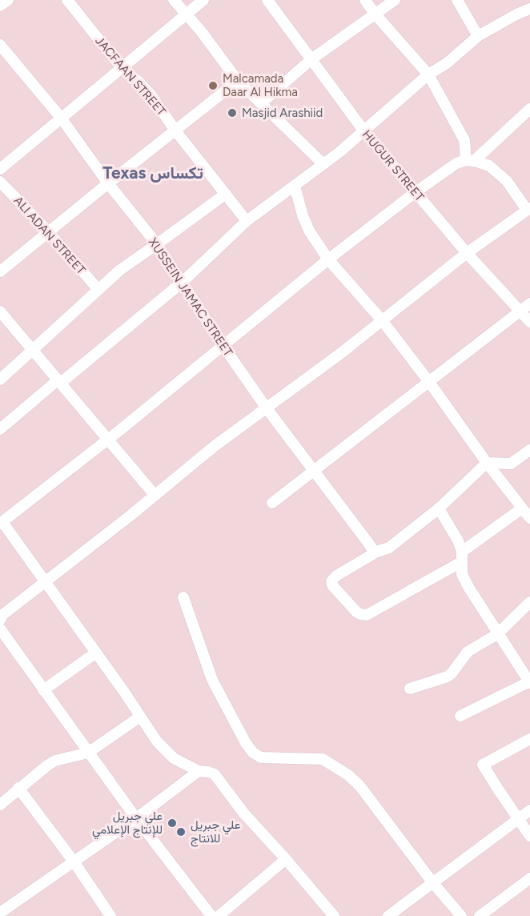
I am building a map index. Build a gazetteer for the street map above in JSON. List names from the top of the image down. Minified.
{"streets":{"street":["JACFAAN STREET","HUGUR STREET","ALI ADAN STREET","XUSSEIN JAMAC STREET"]},"districts":["Texas تكساس"],"places":["Malcamada Daar Al Hikma","Masjid Arashiid","علي جبريل للإنتاج الإعلامي","علي جبريل للانتاج"]}
